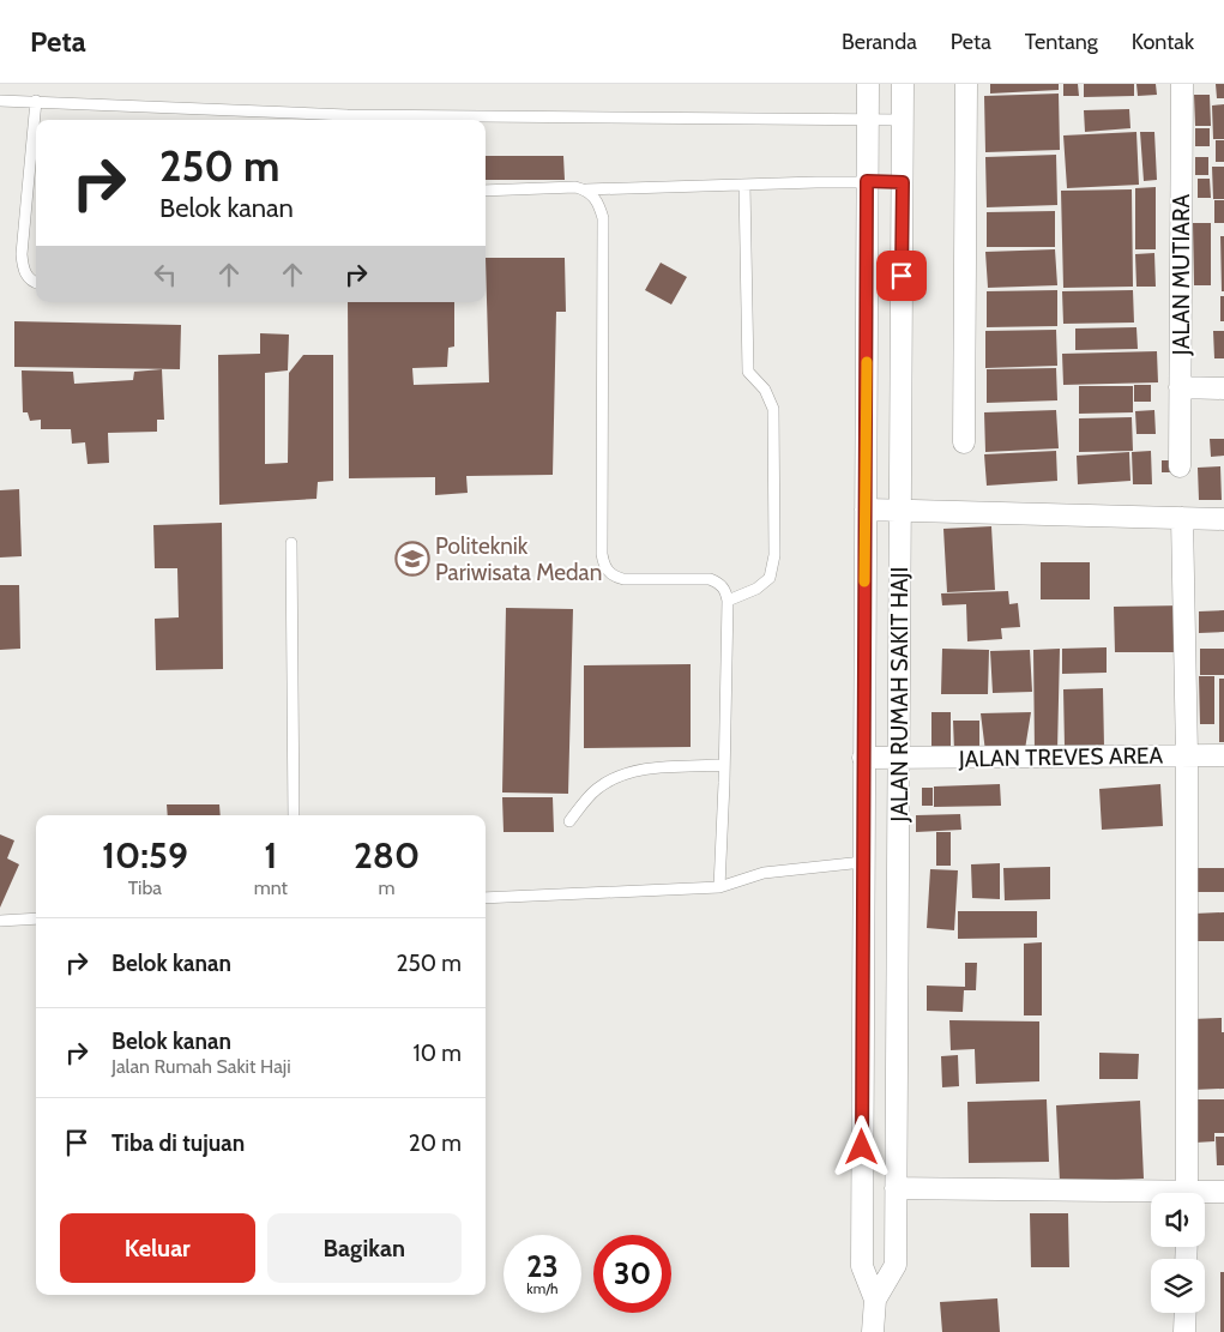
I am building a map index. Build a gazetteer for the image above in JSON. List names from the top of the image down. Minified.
{"streets":{"street":["JALAN MUTIARA","JALAN RUMAH SAKIT HAJI","JALAN TREVES AREA"]},"crossings":[["JALAN RUMAH SAKIT HAJI","JALAN TREVES AREA"]],"places":{"school or university":["Politeknik Pariwisata Medan"]},"page":{"header":"Peta","nav":["Beranda","Peta","Tentang","Kontak"],"turn":["250 m","Belok kanan"],"eta":["10:59","Tiba","1","mnt","280","m"],"list":[{"name":"Belok kanan","value":"250 m"},{"name":"Belok kanan","note":"Jalan Rumah Sakit Haji","value":"10 m"},{"name":"Tiba di tujuan","value":"20 m"}],"buttons":["Keluar","Bagikan"],"speed":"23 km/h","limit":"30"}}
